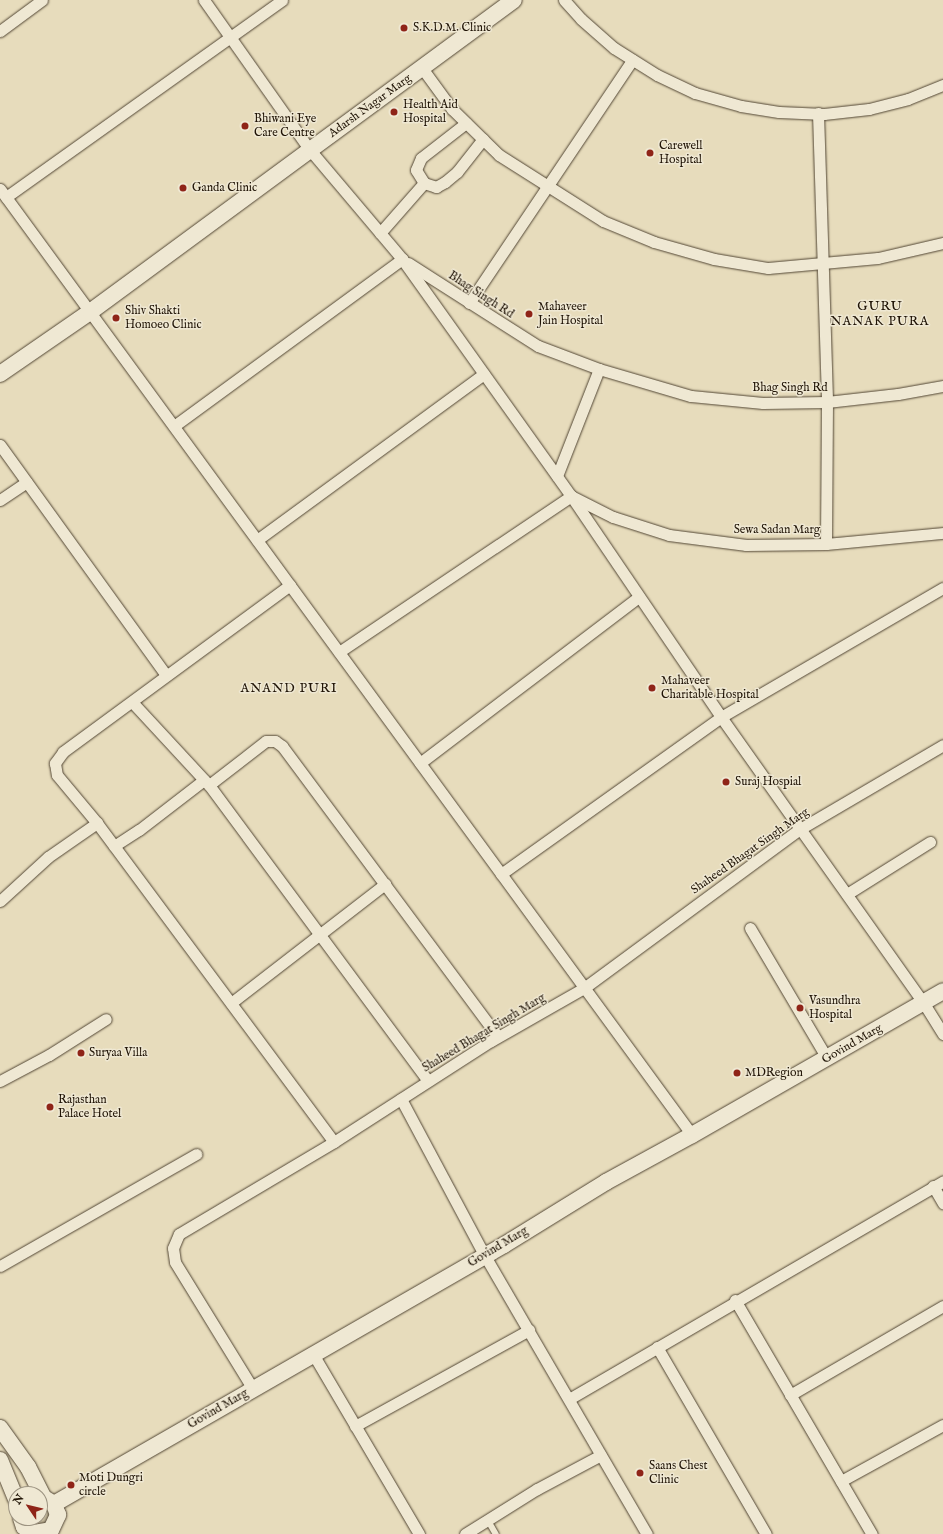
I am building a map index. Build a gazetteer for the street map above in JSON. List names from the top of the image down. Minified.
{"streets":{"street":["Adarsh Nagar Marg","Bhag Singh Rd","Sewa Sadan Marg","Shaheed Bhagat Singh Marg","Govind Marg"]},"crossings":[["Shaheed Bhagat Singh Marg","Govind Marg"]],"districts":["GURU NANAK PURA","ANAND PURI"],"places":["S.K.D.M. Clinic","Health Aid Hospital","Bhiwani Eye Care Centre","Carewell Hospital","Ganda Clinic","Mahaveer Jain Hospital","Shiv Shakti Homoeo Clinic","Mahaveer Charitable Hospital","Suraj Hospial","Vasundhra Hospital","Suryaa Villa","MDRegion","Rajasthan Palace Hotel","Saans Chest Clinic","Moti Dungri circle"],"north":"top left"}
